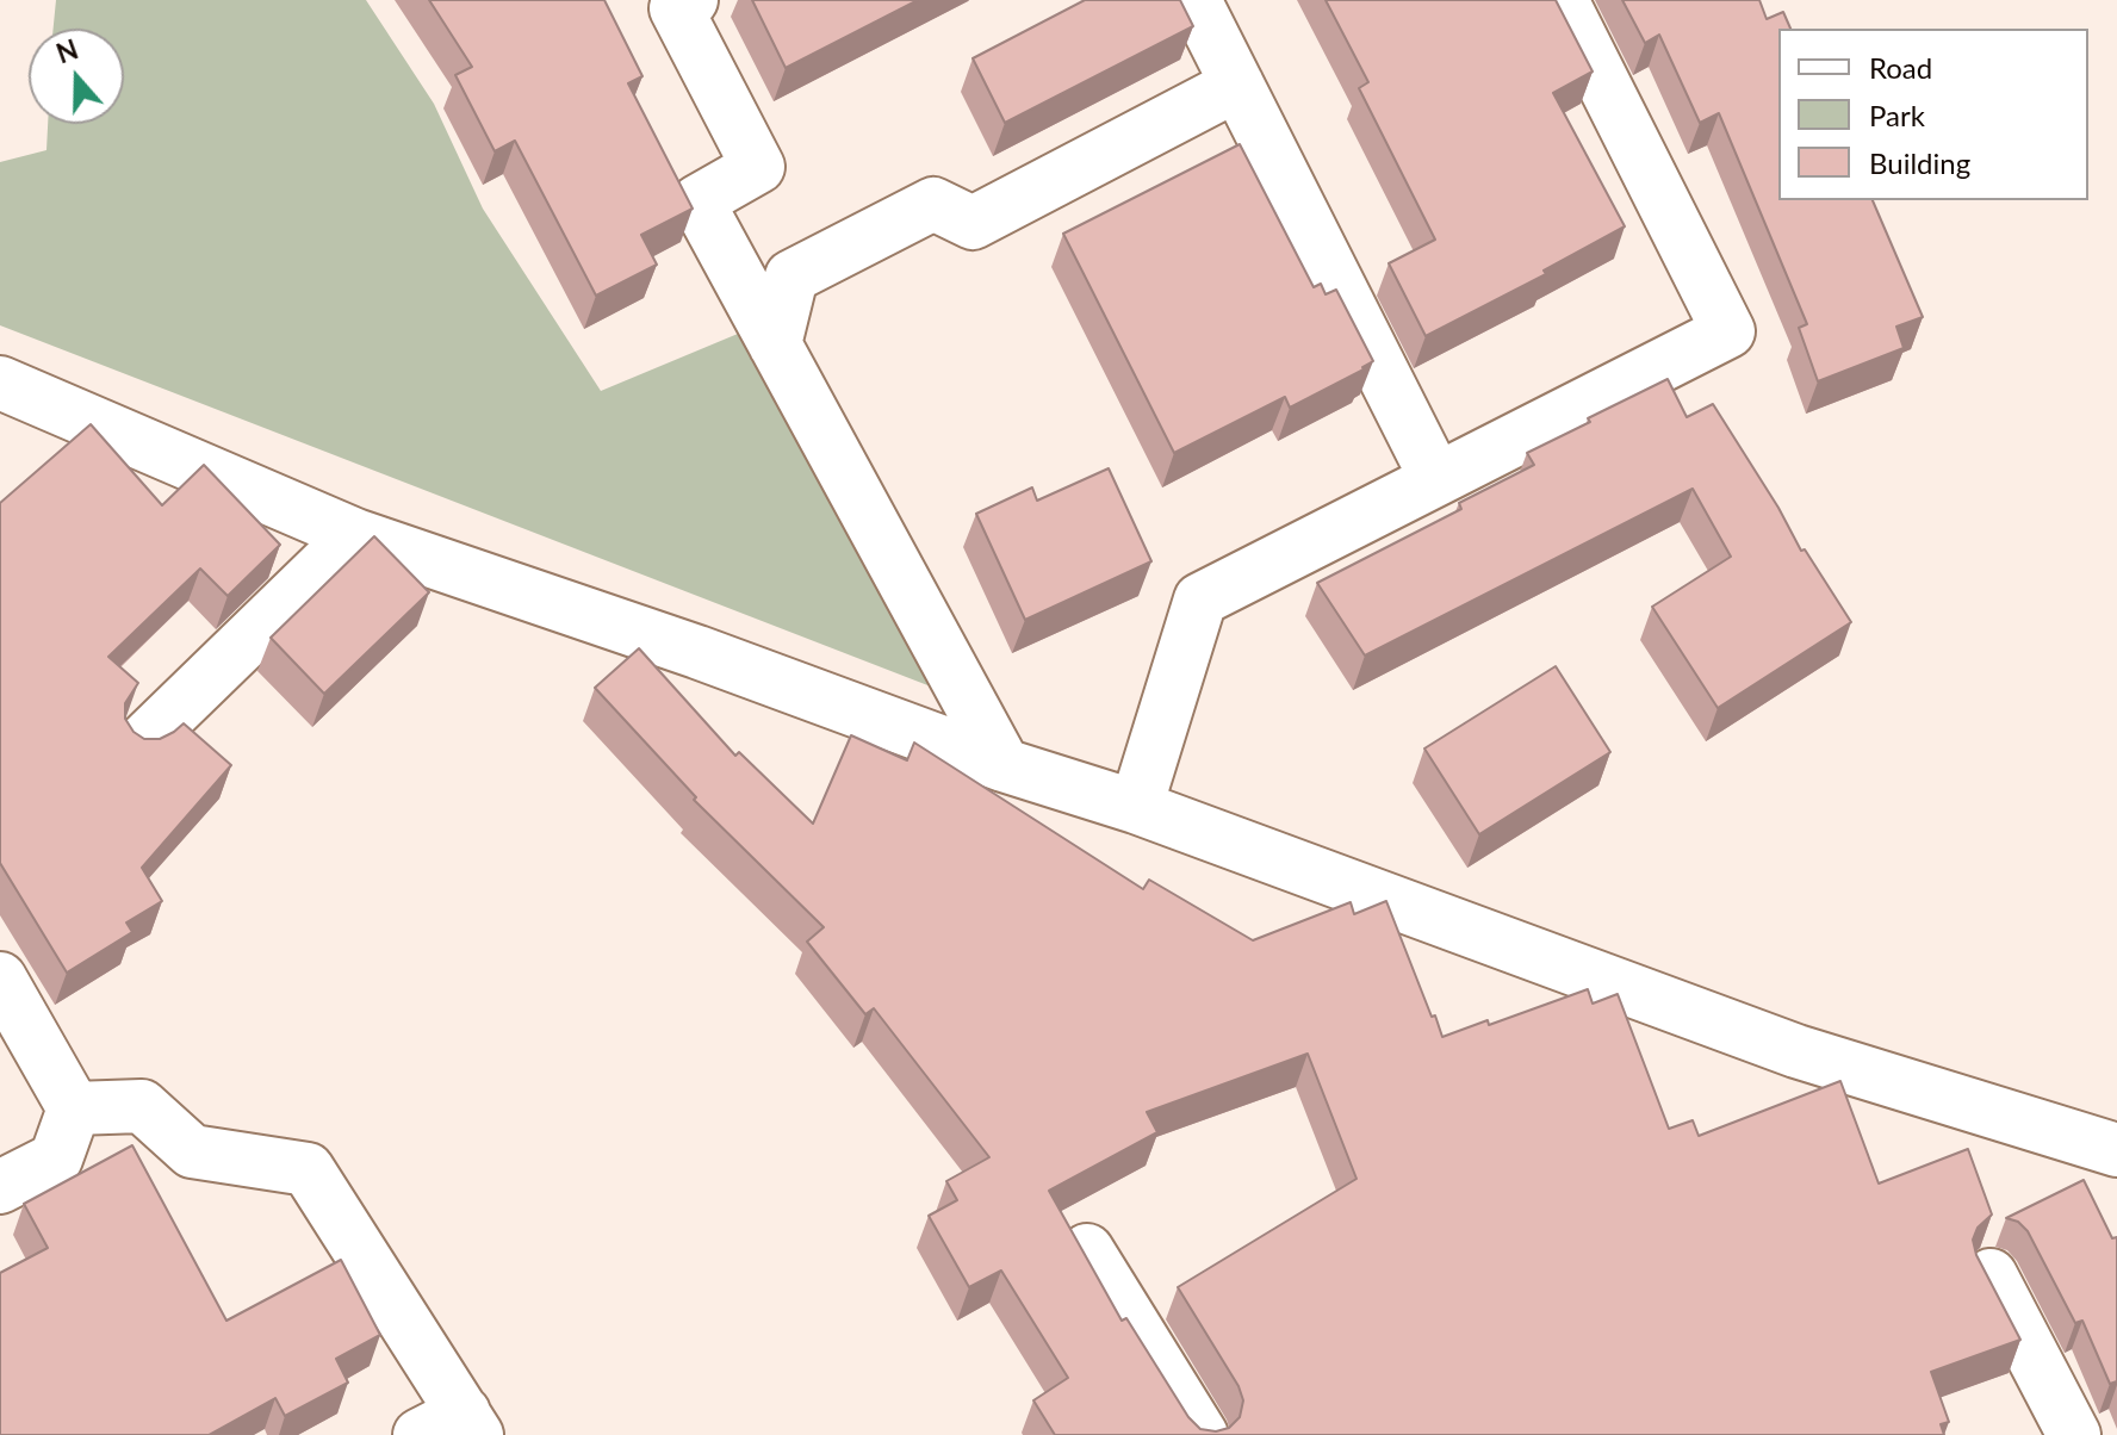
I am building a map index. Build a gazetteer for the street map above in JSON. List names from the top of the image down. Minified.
{"legend":["Road","Park","Building"],"north":"top"}
